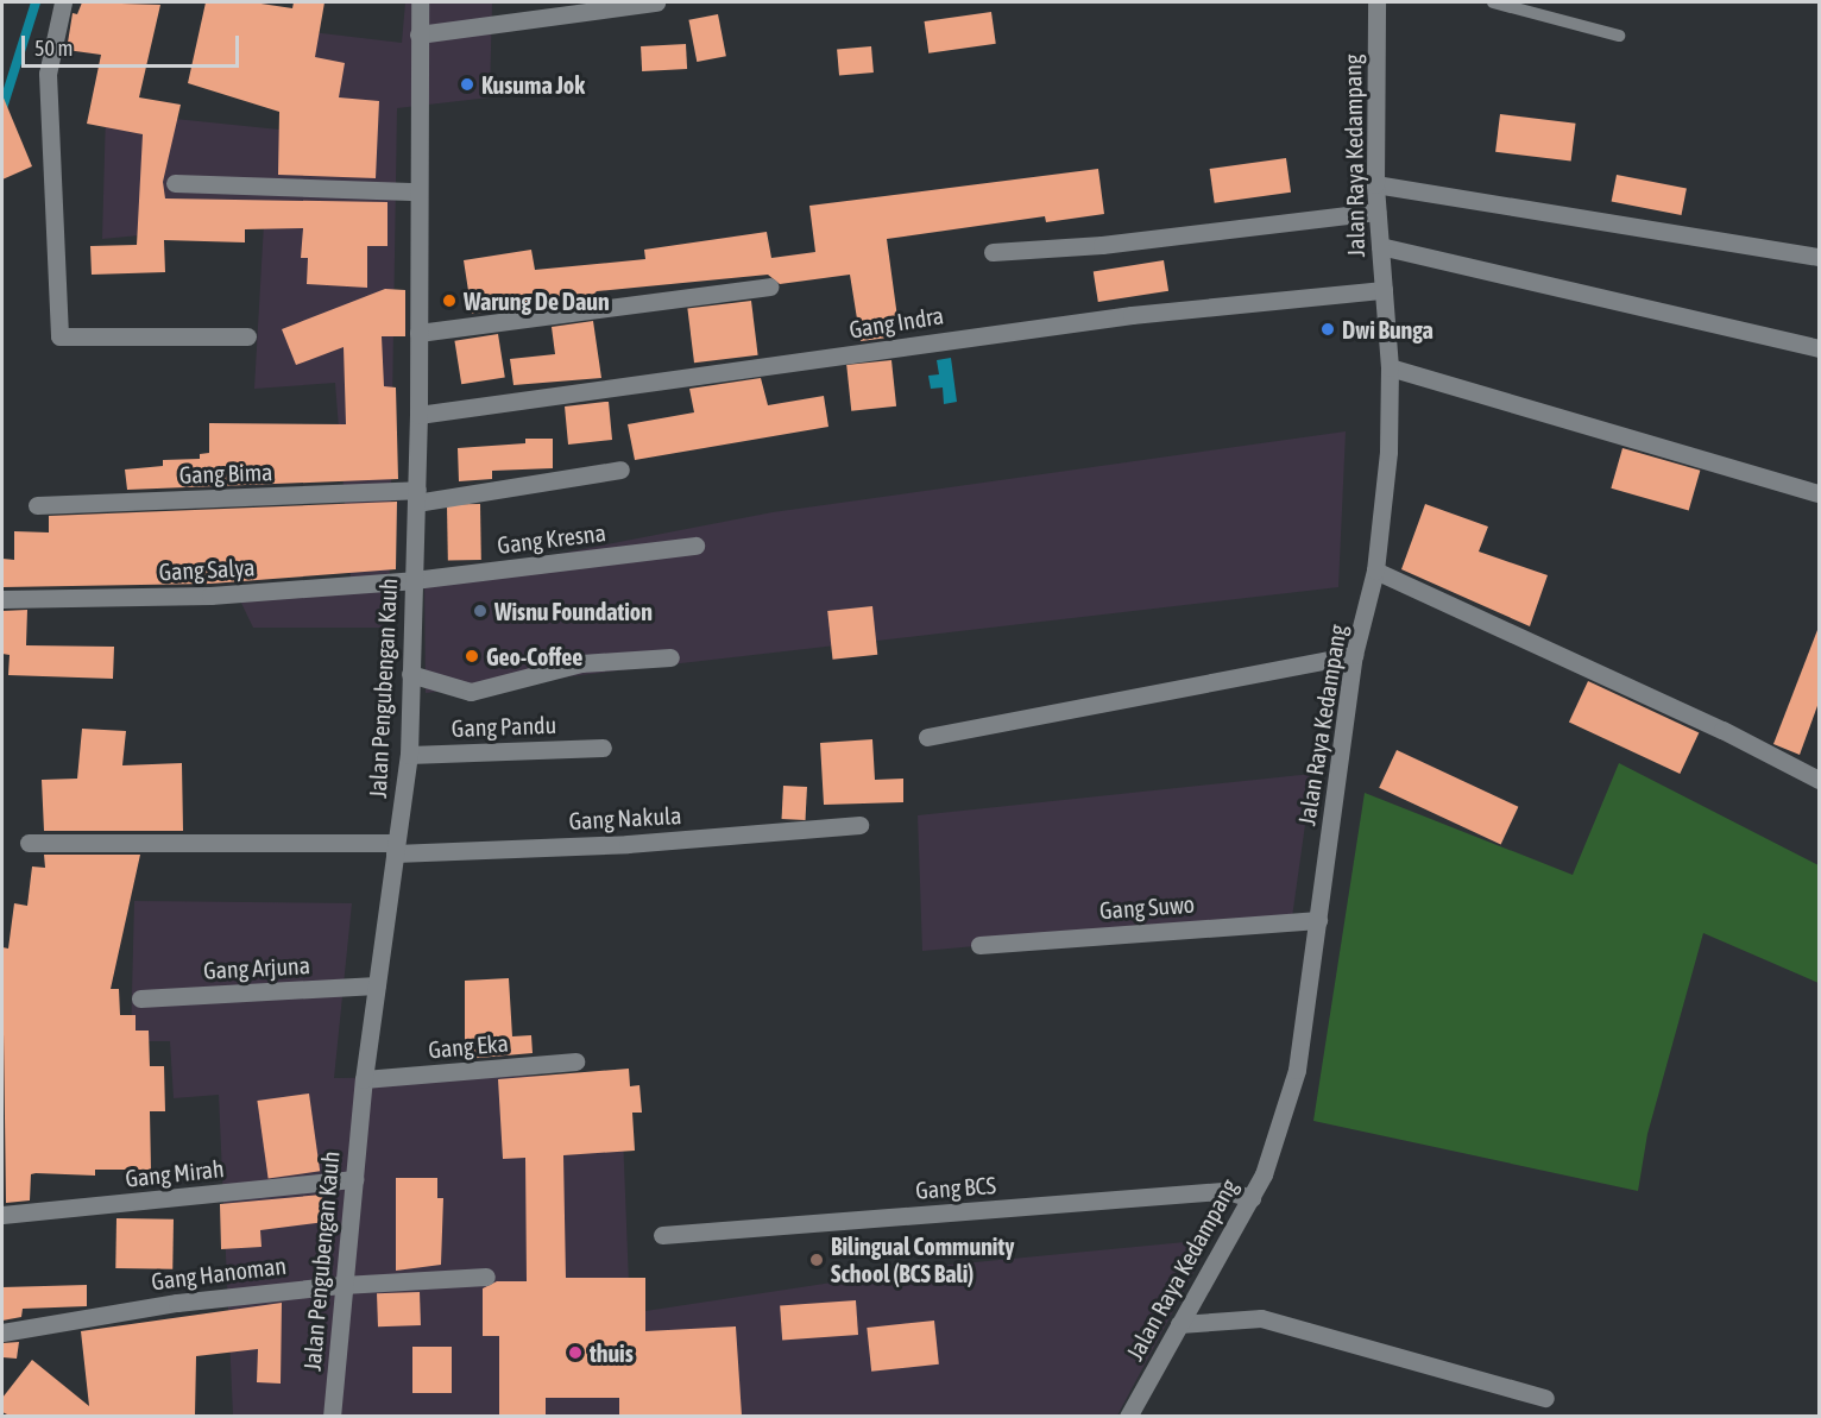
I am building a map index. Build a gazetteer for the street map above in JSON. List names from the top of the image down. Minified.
{"streets":{"street":["Jalan Raya Kedampang","Gang Indra","Gang Bima","Gang Kresna","Gang Salya","Jalan Pengubengan Kauh","Gang Pandu","Gang Nakula","Gang Suwo","Gang Arjuna","Gang Eka","Gang Mirah","Gang BCS","Gang Hanoman"]},"crossings":[["Jalan Raya Kedampang","Gang Indra"],["Jalan Raya Kedampang","Gang Suwo"],["Jalan Raya Kedampang","Gang BCS"],["Gang Indra","Jalan Pengubengan Kauh"],["Gang Bima","Jalan Pengubengan Kauh"],["Gang Kresna","Gang Salya"],["Gang Kresna","Jalan Pengubengan Kauh"],["Gang Salya","Jalan Pengubengan Kauh"],["Jalan Pengubengan Kauh","Gang Pandu"],["Jalan Pengubengan Kauh","Gang Nakula"],["Jalan Pengubengan Kauh","Gang Arjuna"],["Jalan Pengubengan Kauh","Gang Eka"],["Jalan Pengubengan Kauh","Gang Mirah"],["Jalan Pengubengan Kauh","Gang Hanoman"]],"places":["Kusuma Jok","Warung De Daun","Dwi Bunga","Wisnu Foundation","Geo-Coffee","Bilingual Community School (BCS Bali)","thuis"],"scale_bar":"50 m"}
